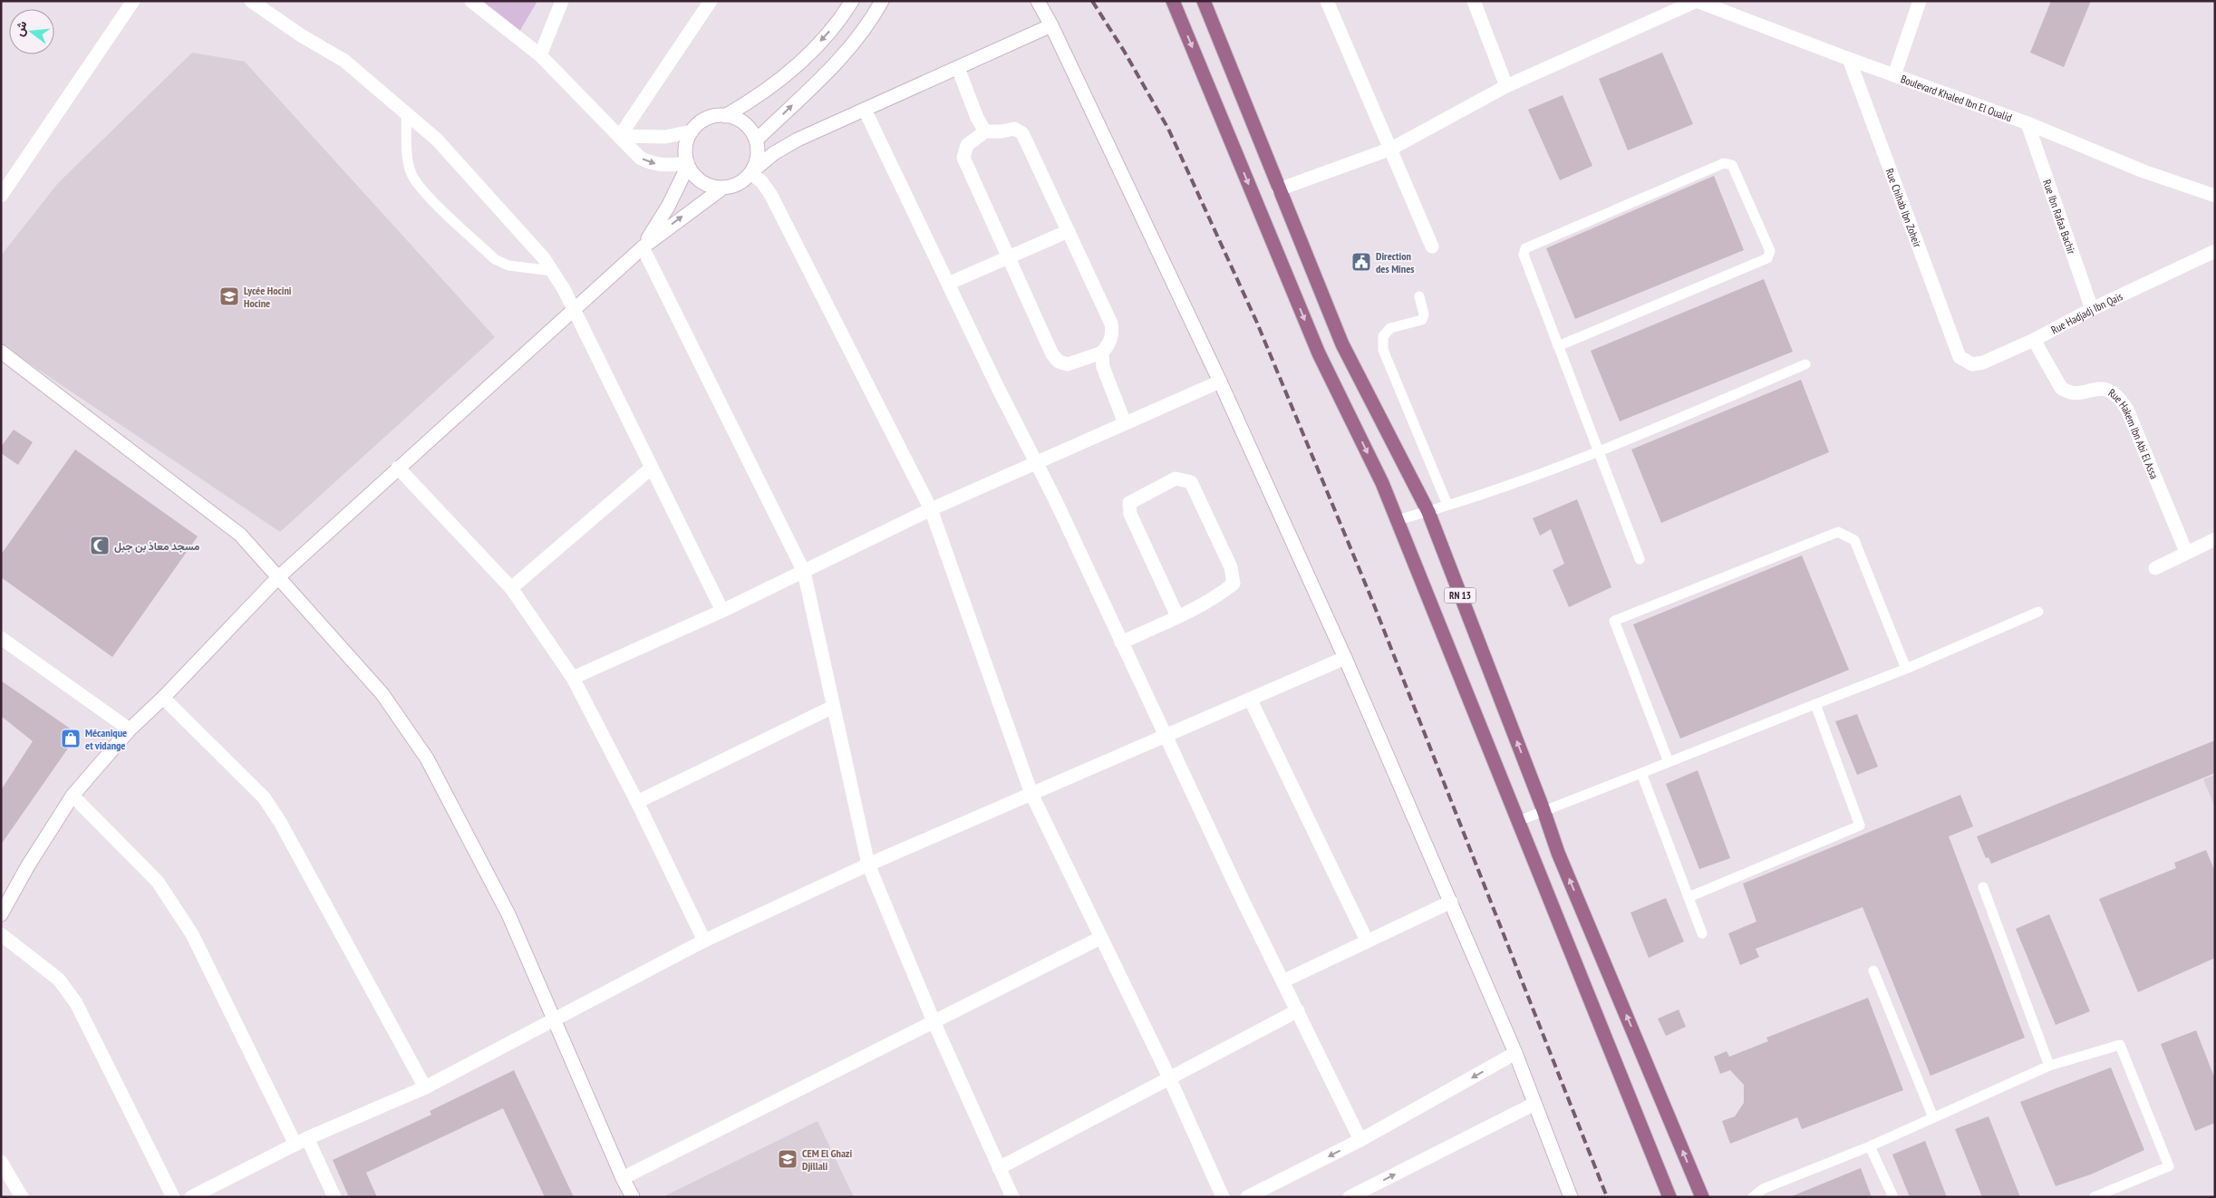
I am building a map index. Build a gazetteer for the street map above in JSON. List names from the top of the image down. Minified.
{"streets":{"main road":["RN 13"],"street":["Boulevard Khaled Ibn El Oualid","Rue Chihab Ibn Zoheir","Rue Ibn Rafaa Bachir","Rue Hadjadj Ibn Qais","Rue Hakem Ibn Abi El Assa"]},"crossings":[["Boulevard Khaled Ibn El Oualid","Rue Chihab Ibn Zoheir"],["Boulevard Khaled Ibn El Oualid","Rue Ibn Rafaa Bachir"],["Rue Chihab Ibn Zoheir","Rue Hadjadj Ibn Qais"],["Rue Ibn Rafaa Bachir","Rue Hadjadj Ibn Qais"],["Rue Hadjadj Ibn Qais","Rue Hakem Ibn Abi El Assa"]],"places":{"public building":["Direction des Mines"],"school or university":["Lycée Hocini Hocine","CEM El Ghazi Djillali"],"mosque":["مسجد معاذ بن جبل"],"shop":["Mécanique et vidange"]},"north":"left"}
